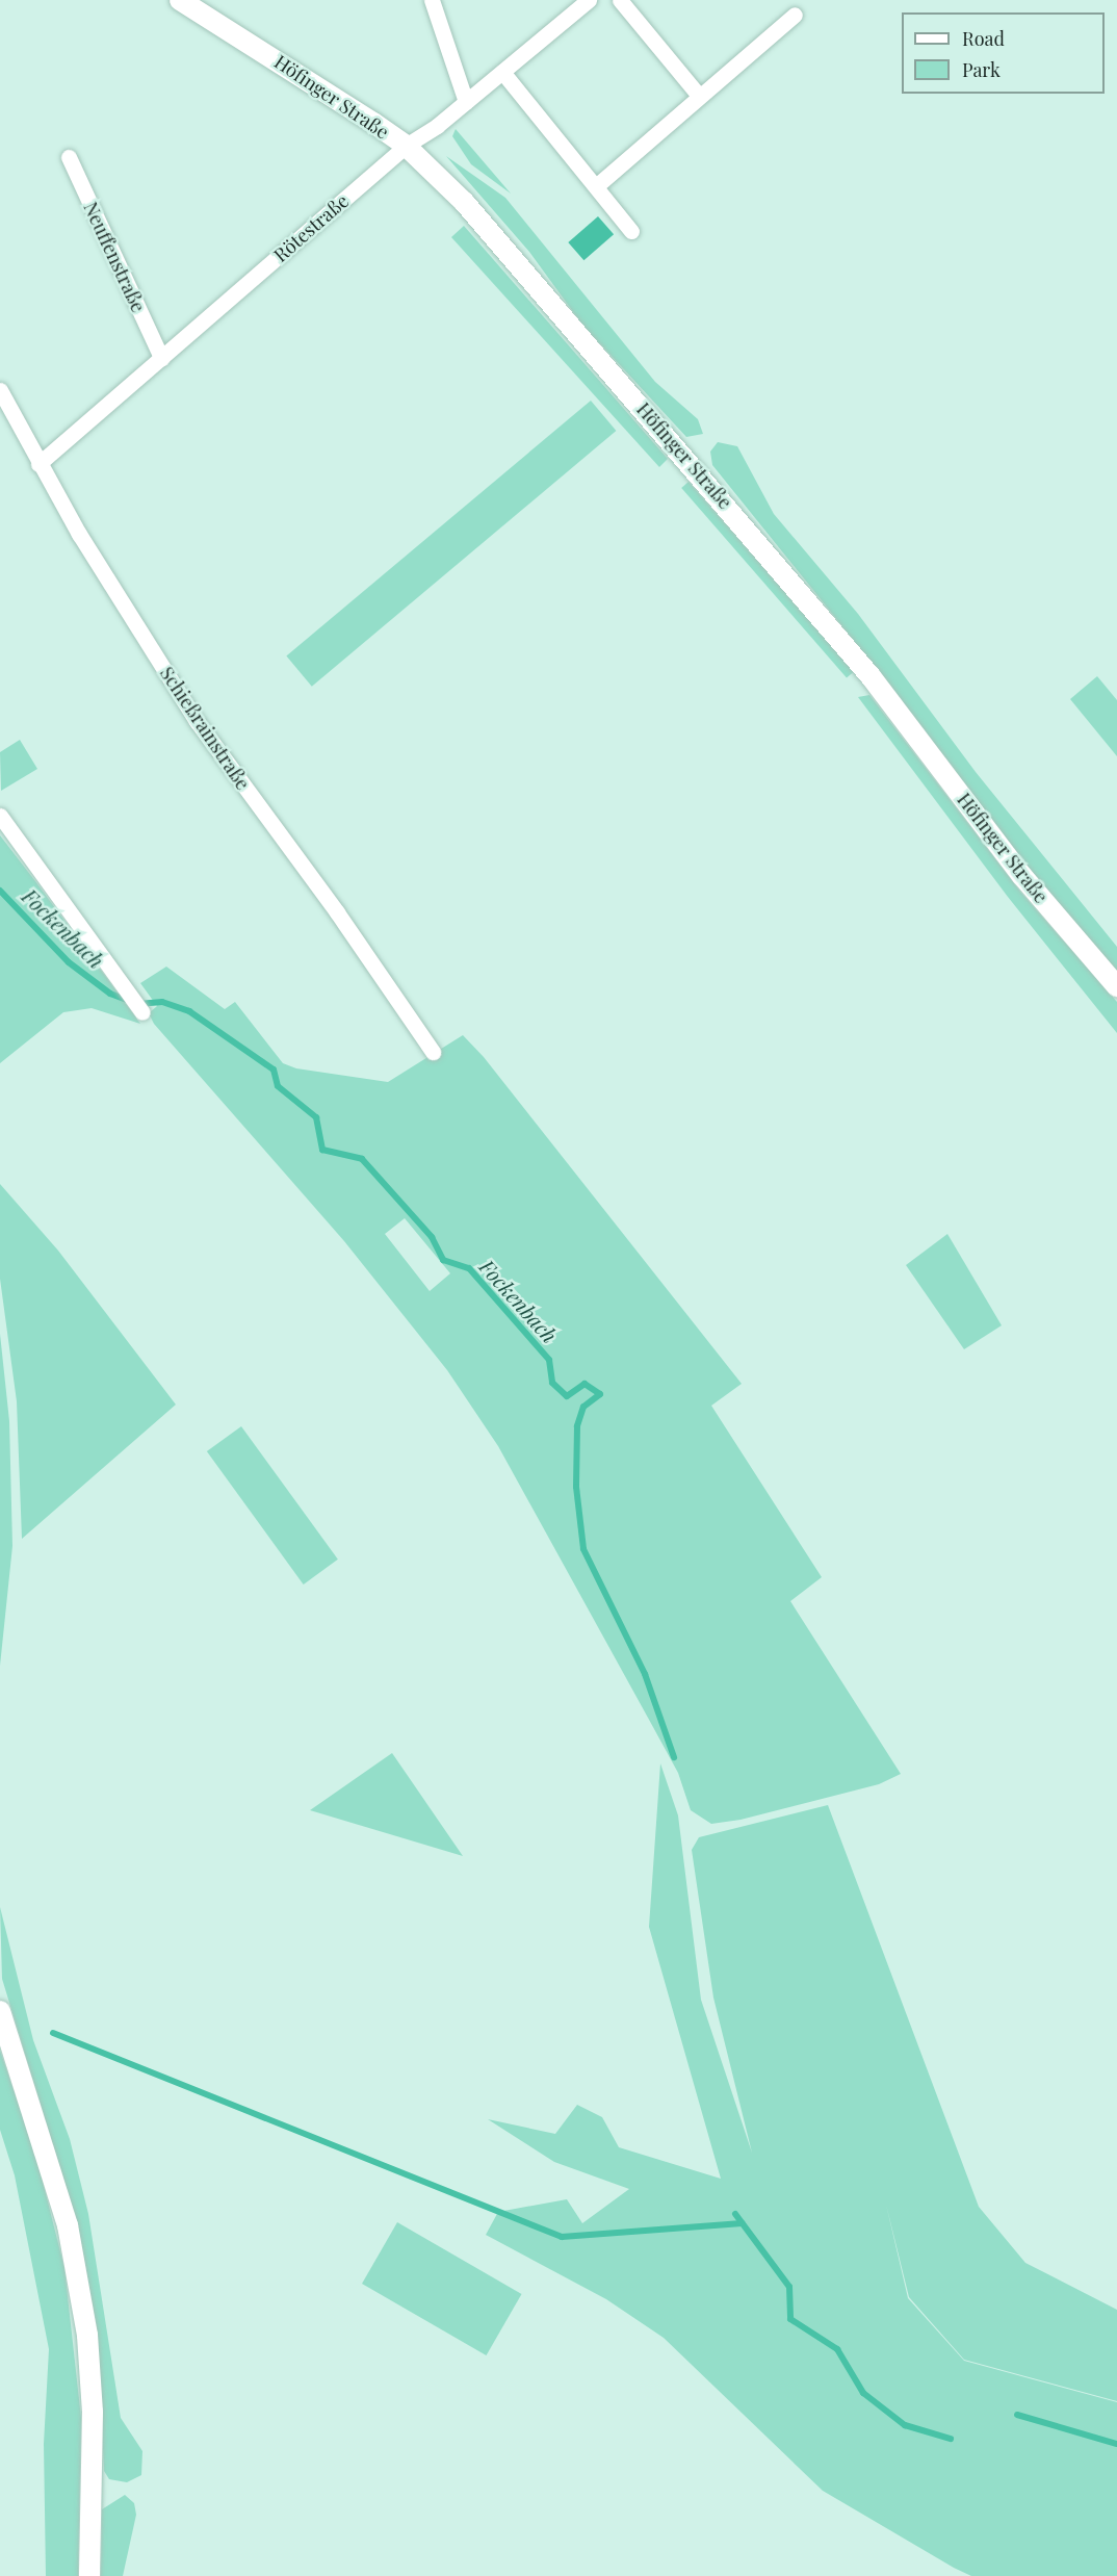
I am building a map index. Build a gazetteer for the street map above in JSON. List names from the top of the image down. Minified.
{"streets":{"street":["Höfinger Straße","Rötestraße","Neuffenstraße","Schießrainstraße"]},"crossings":[["Höfinger Straße","Rötestraße"],["Rötestraße","Neuffenstraße"],["Rötestraße","Schießrainstraße"]],"water":["Fockenbach"],"legend":["Road","Park"]}
